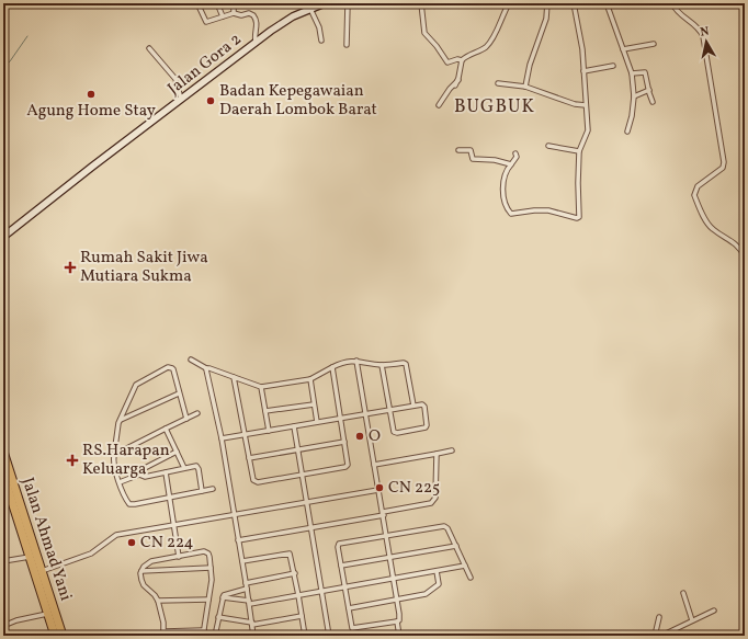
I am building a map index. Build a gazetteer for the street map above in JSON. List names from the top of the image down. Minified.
{"streets":{"highway":["Jalan Ahmad Yani"],"street":["Jalan Gora 2"]},"districts":["BUGBUK"],"places":{"other":["Agung Home Stay","Badan Kepegawaian Daerah Lombok Barat","O","CN 225","CN 224"],"health":["Rumah Sakit Jiwa Mutiara Sukma","RS.Harapan Keluarga"]},"north":"top"}
